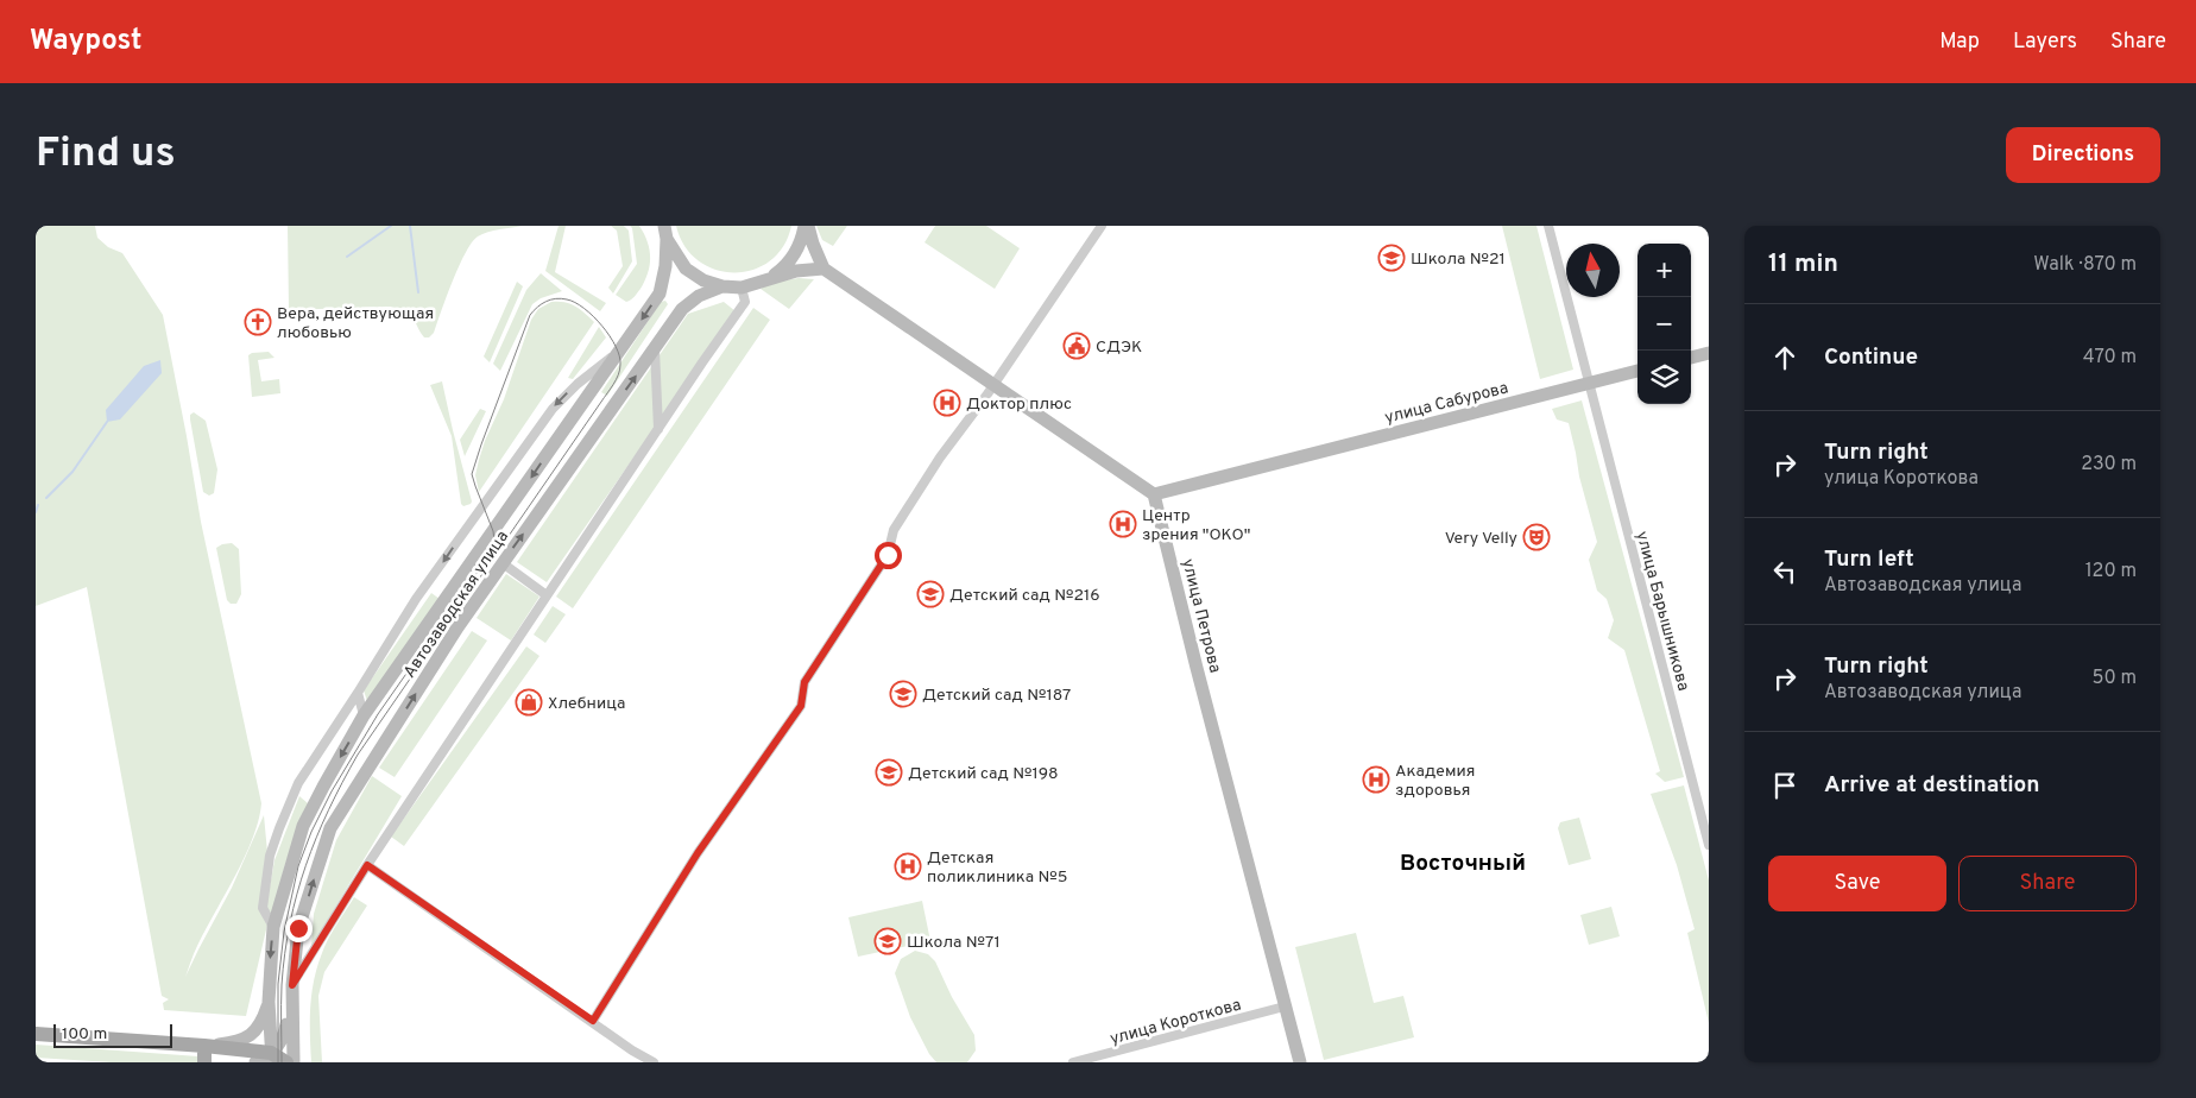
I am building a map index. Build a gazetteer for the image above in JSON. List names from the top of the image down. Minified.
{"streets":{"main road":["улица Сабурова","Автозаводская улица","улица Петрова"],"street":["улица Барышникова","улица Короткова"]},"crossings":[["улица Сабурова","улица Барышникова"],["улица Сабурова","улица Петрова"],["улица Петрова","улица Короткова"]],"districts":["Восточный"],"places":{"school or university":["Школа №21","Детский сад №216","Детский сад №187","Детский сад №198","Школа №71"],"church":["Вера, действующая любовью"],"public building":["СДЭК"],"hospital":["Доктор плюс","Центр зрения \"ОКО\"","Академия здоровья","Детская поликлиника №5"],"theatre":["Very Velly"],"shop":["Хлебница"]},"scale_bar":"100 m","north":"top","page":{"header":"Waypost","nav":["Map","Layers","Share"],"buttons":["Directions",["Save","Share"]],"title":"Find us","heading":["11 min","Walk · 870 m"],"map_buttons":["+","−"],"list":[["Continue","470 m"],["Turn right","улица Короткова","230 m"],["Turn left","Автозаводская улица","120 m"],["Turn right","Автозаводская улица","50 m"],"Arrive at destination"],"scale":"100 m"}}
